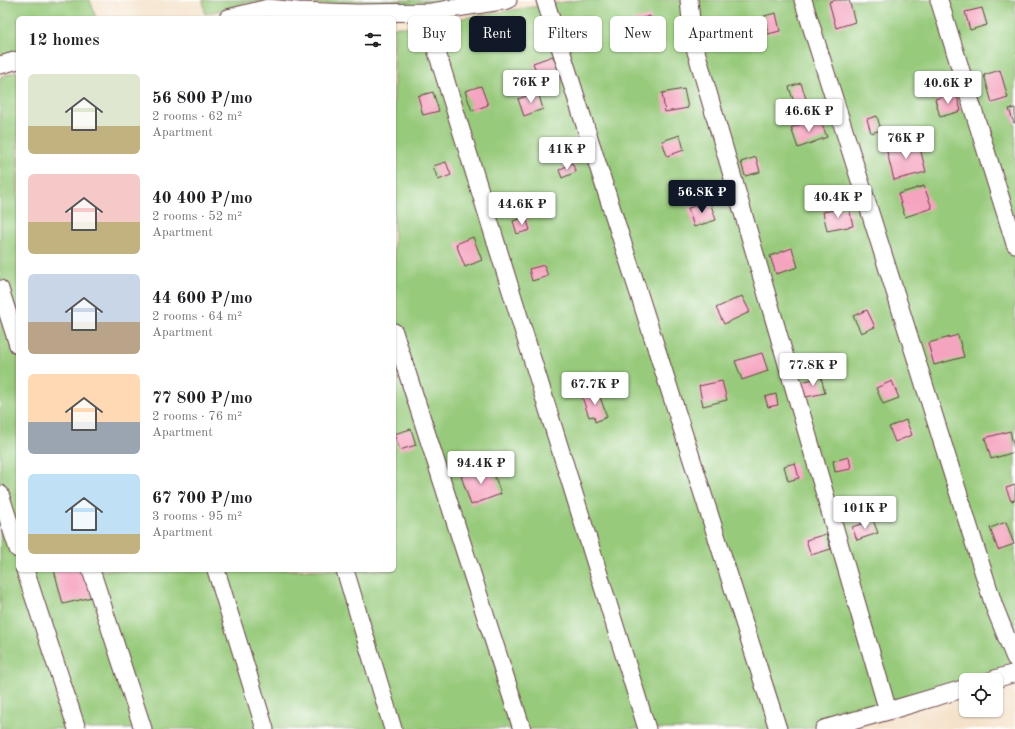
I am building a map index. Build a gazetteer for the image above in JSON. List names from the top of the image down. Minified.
{"page":{"chip":["Buy","Rent","Filters","New","Apartment"],"heading":"12 homes","list":[{"name":"56 800 ₽/mo","note":"2 rooms · 62 m² · Apartment"},{"name":"40 400 ₽/mo","note":"2 rooms · 52 m² · Apartment"},{"name":"44 600 ₽/mo","note":"2 rooms · 64 m² · Apartment"},{"name":"77 800 ₽/mo","note":"2 rooms · 76 m² · Apartment"},{"name":"67 700 ₽/mo","note":"3 rooms · 95 m² · Apartment"}],"price":["76K ₽","40.6K ₽","46.6K ₽","76K ₽","41K ₽","56.8K ₽","40.4K ₽","44.6K ₽","77.8K ₽","67.7K ₽","94.4K ₽","101K ₽"]}}
